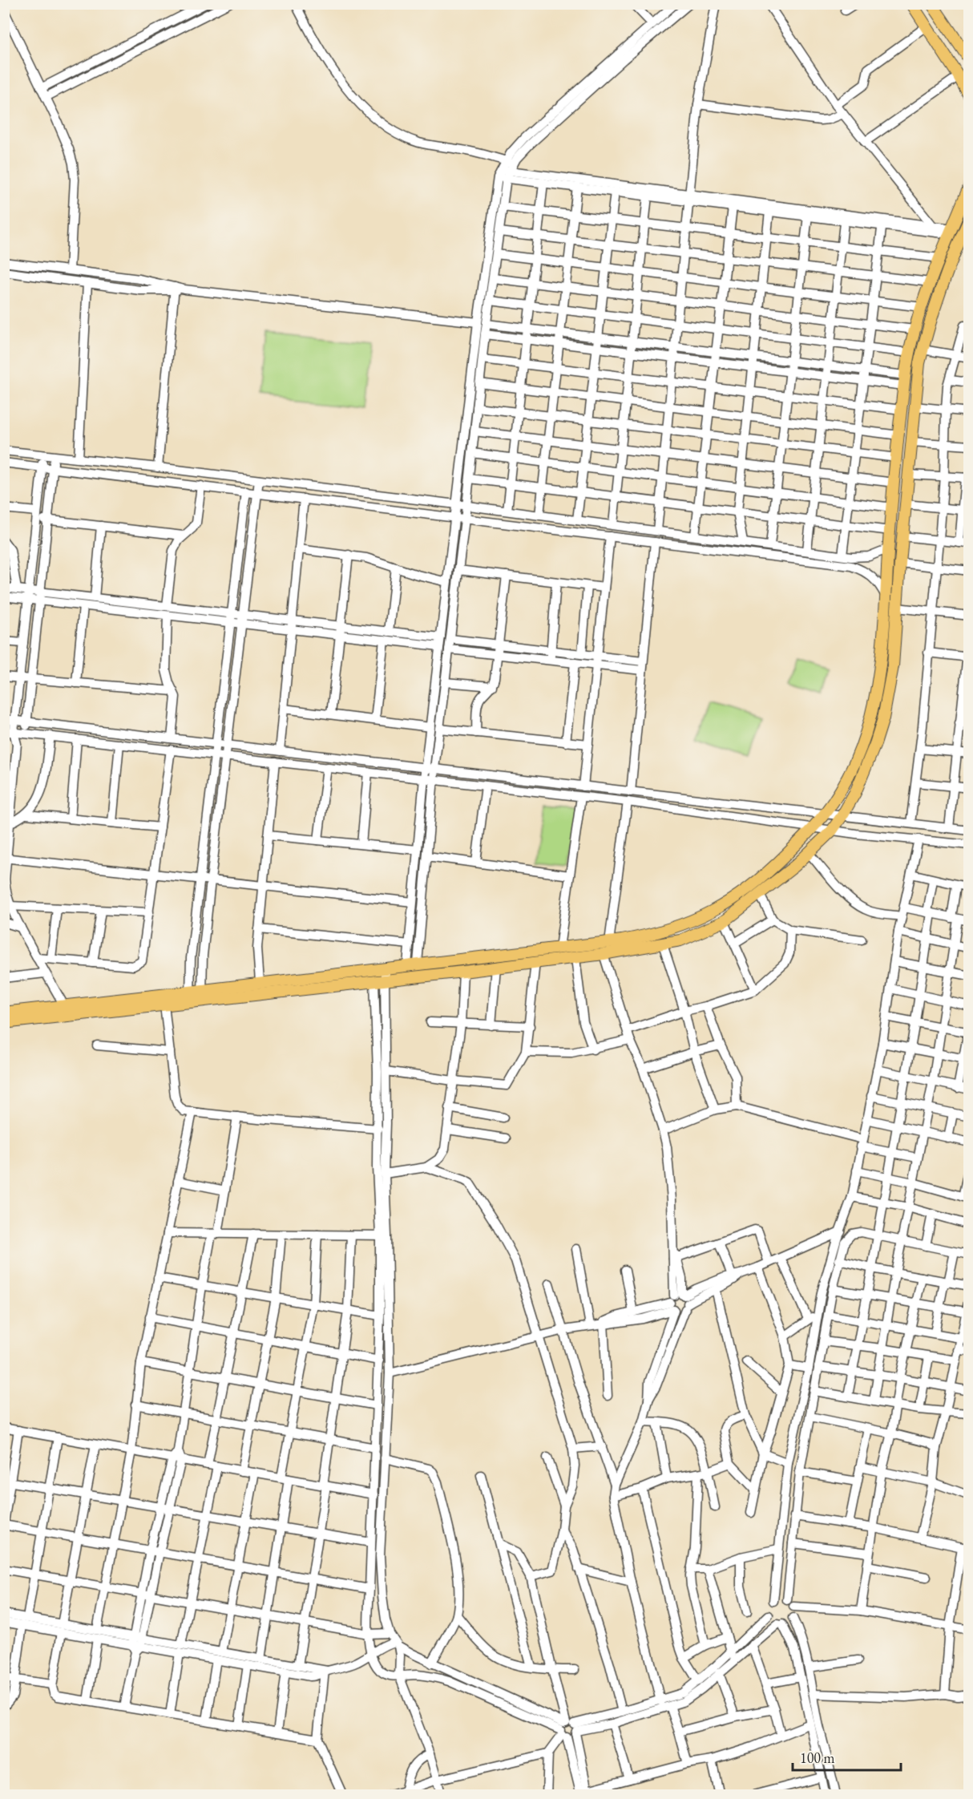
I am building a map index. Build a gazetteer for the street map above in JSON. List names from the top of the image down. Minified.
{"scale_bar":"100 m"}
